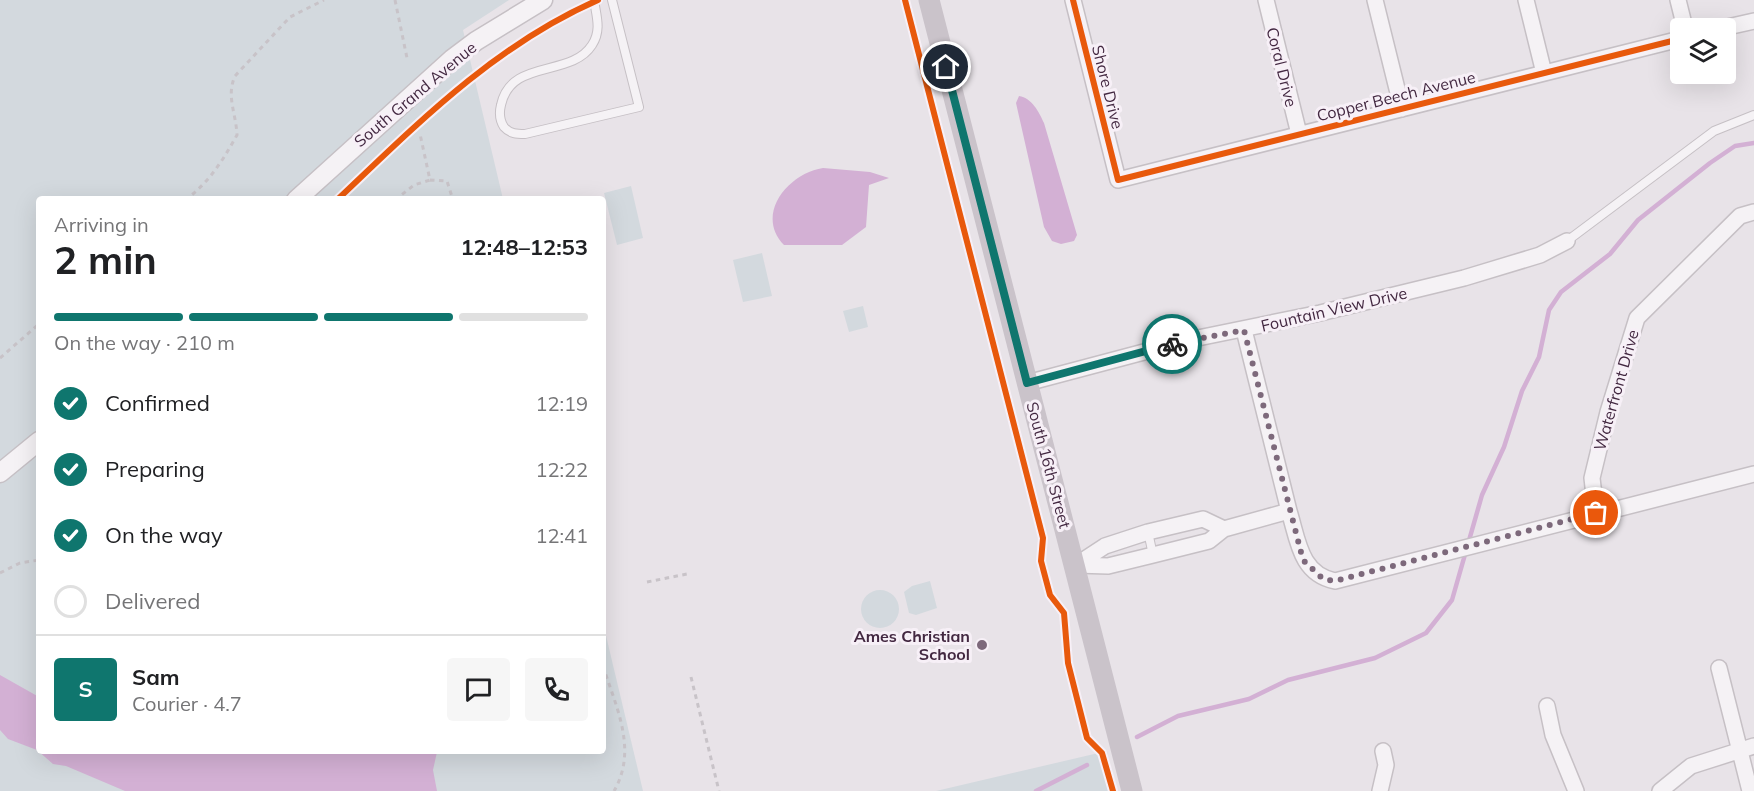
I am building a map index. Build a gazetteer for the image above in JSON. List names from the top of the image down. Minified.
{"streets":{"main road":["South 16th Street"],"street":["Coral Drive","Shore Drive","South Grand Avenue","Copper Beech Avenue","Fountain View Drive","Waterfront Drive"]},"crossings":[["Coral Drive","Copper Beech Avenue"],["Shore Drive","Copper Beech Avenue"],["Fountain View Drive","South 16th Street"]],"places":["Ames Christian School"],"page":{"heading":["2 min","Arriving in","12:48–12:53"],"panel":["Sam","Courier · 4.7"],"bar":"On the way · 210 m","list":[["Confirmed","12:19"],["Preparing","12:22"],["On the way","12:41"],"Delivered"],"round":"S"}}
